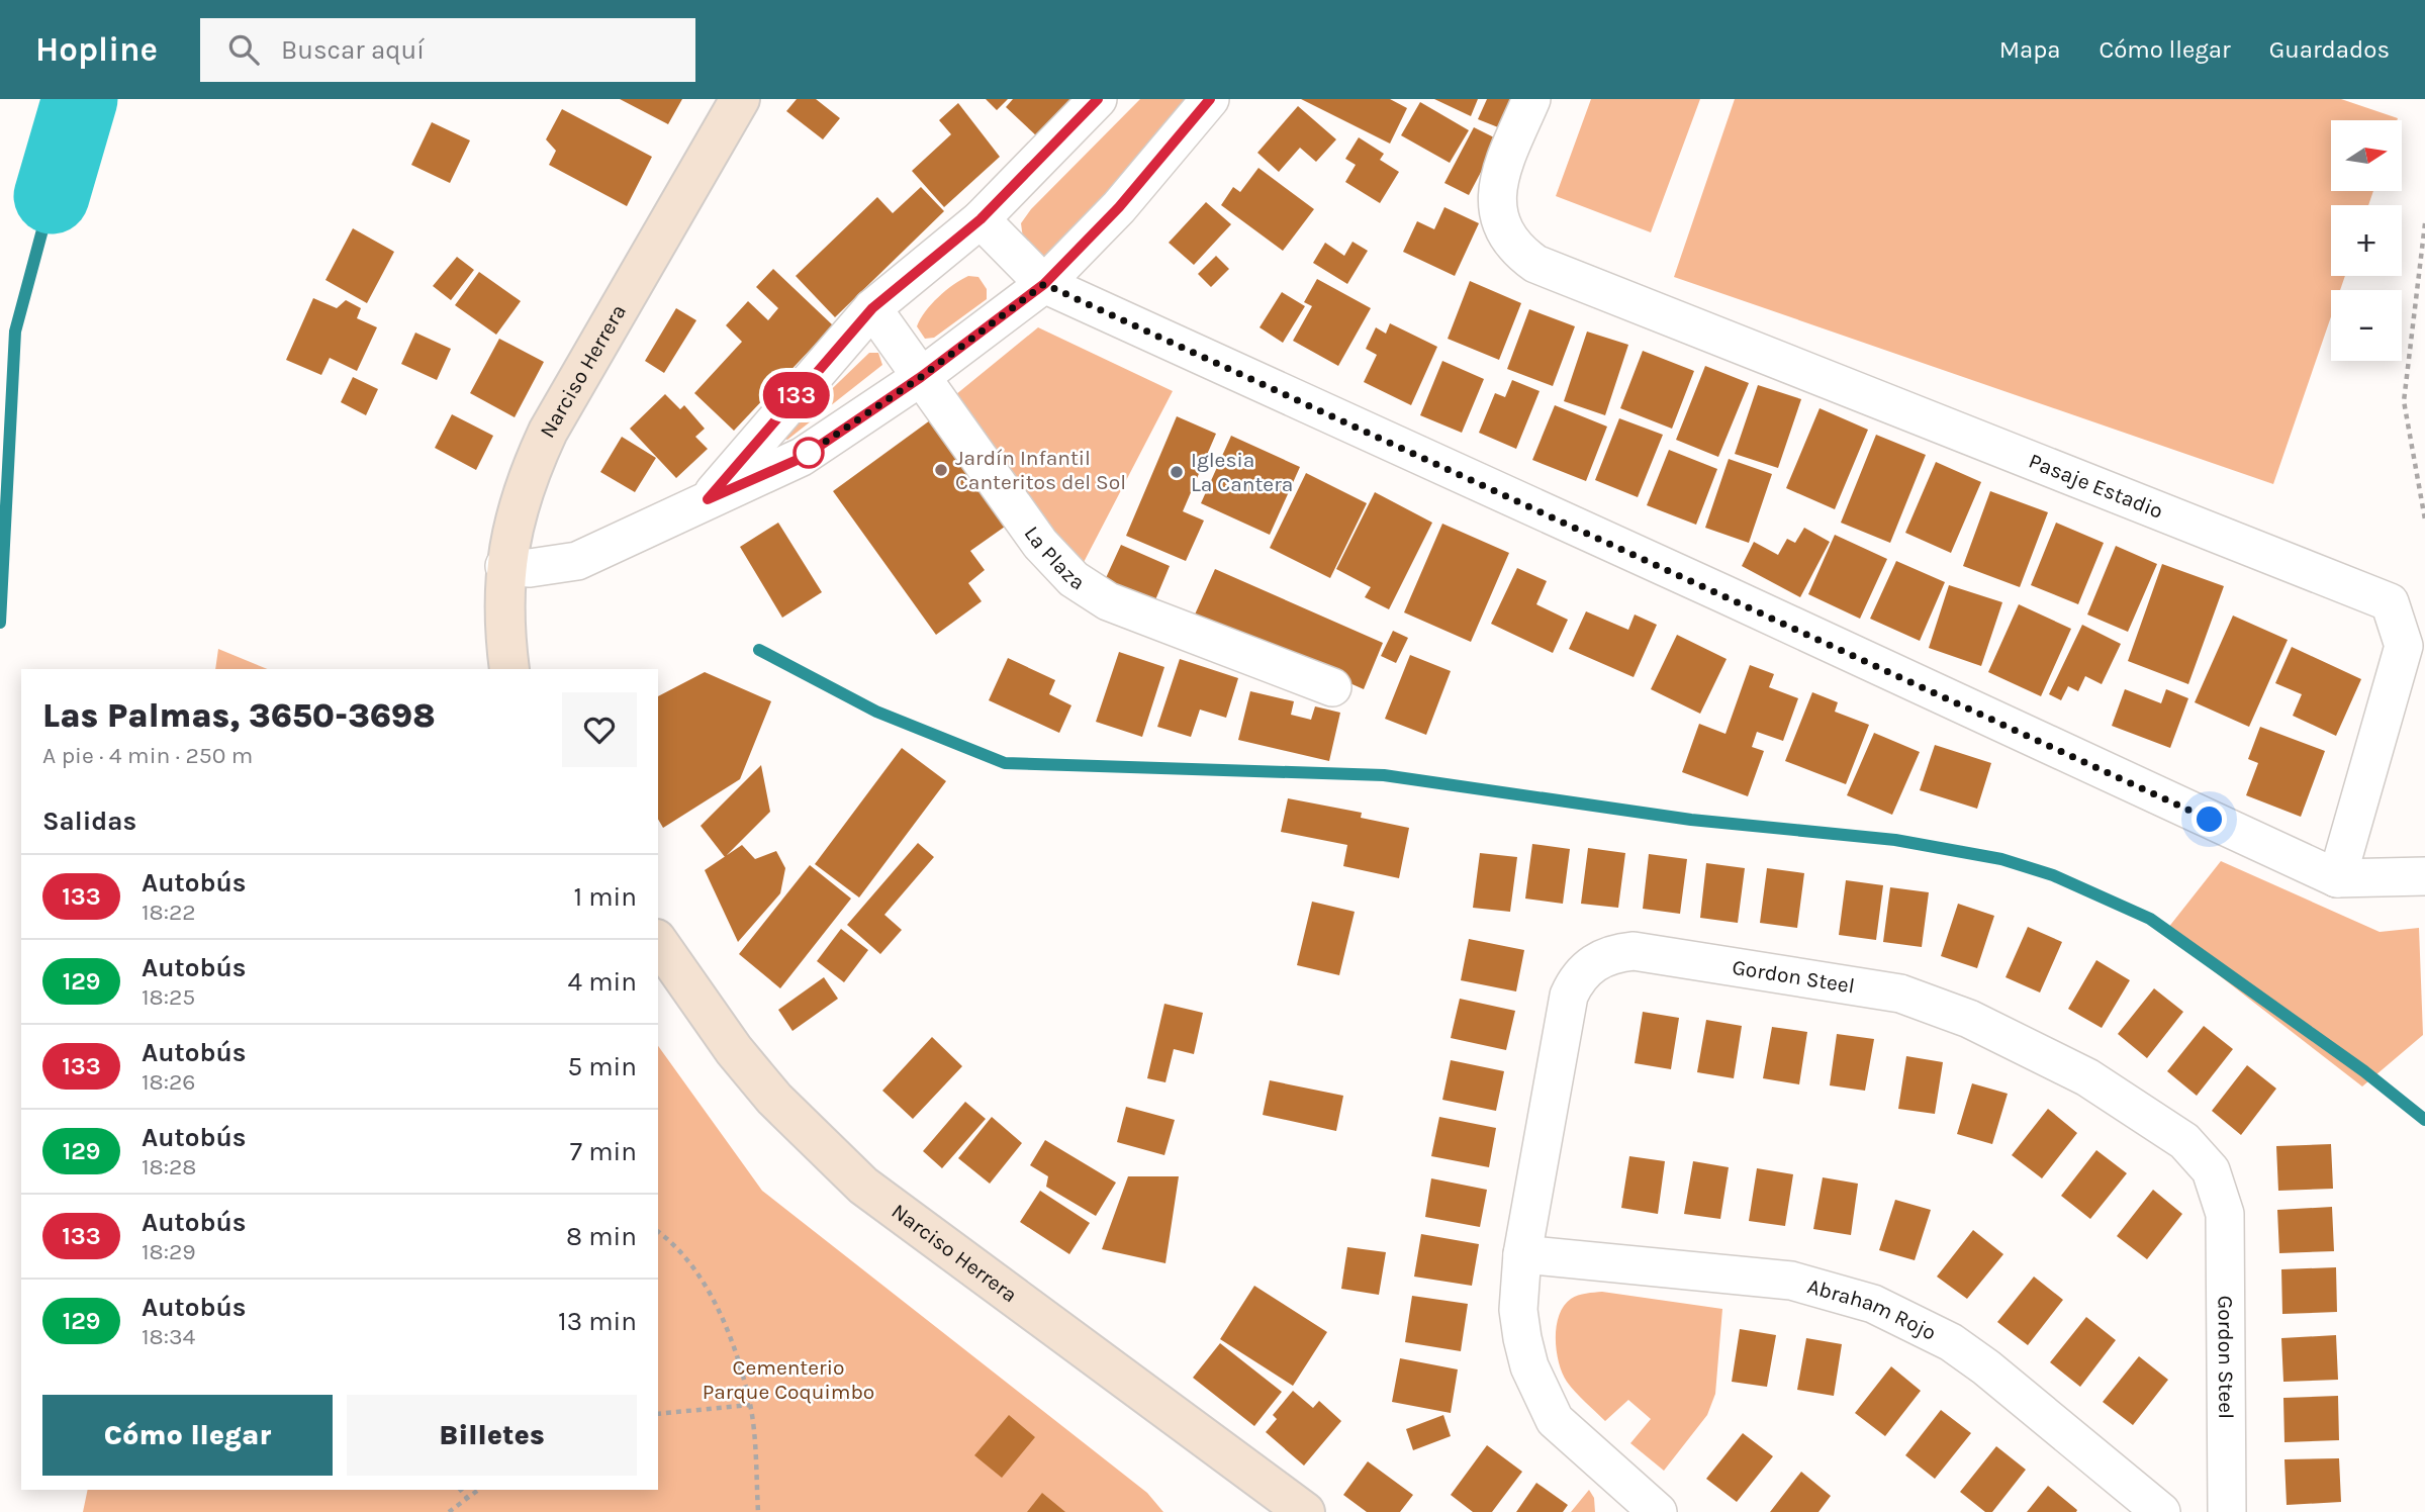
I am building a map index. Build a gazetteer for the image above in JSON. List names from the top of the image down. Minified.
{"streets":{"street":["Narciso Herrera","Pasaje Estadio","La Plaza","Gordon Steel","Abraham Rojo"]},"crossings":[["Gordon Steel","Abraham Rojo"]],"parks":["Cementerio Parque Coquimbo"],"places":["Jardín Infantil Canteritos del Sol","Iglesia La Cantera"],"lines":["bus line 133"],"north":"right","page":{"header":"Hopline","search":"Buscar aquí","nav":["Mapa","Cómo llegar","Guardados"],"on_map":"133","map_buttons":["+","−"],"heading":[["Las Palmas, 3650-3698","A pie · 4 min · 250 m"],"Salidas"],"list":[{"mark":"133","name":"Autobús","note":"18:22","value":"1 min"},{"mark":"129","name":"Autobús","note":"18:25","value":"4 min"},{"mark":"133","name":"Autobús","note":"18:26","value":"5 min"},{"mark":"129","name":"Autobús","note":"18:28","value":"7 min"},{"mark":"133","name":"Autobús","note":"18:29","value":"8 min"},{"mark":"129","name":"Autobús","note":"18:34","value":"13 min"}],"buttons":["Cómo llegar","Billetes"]}}
